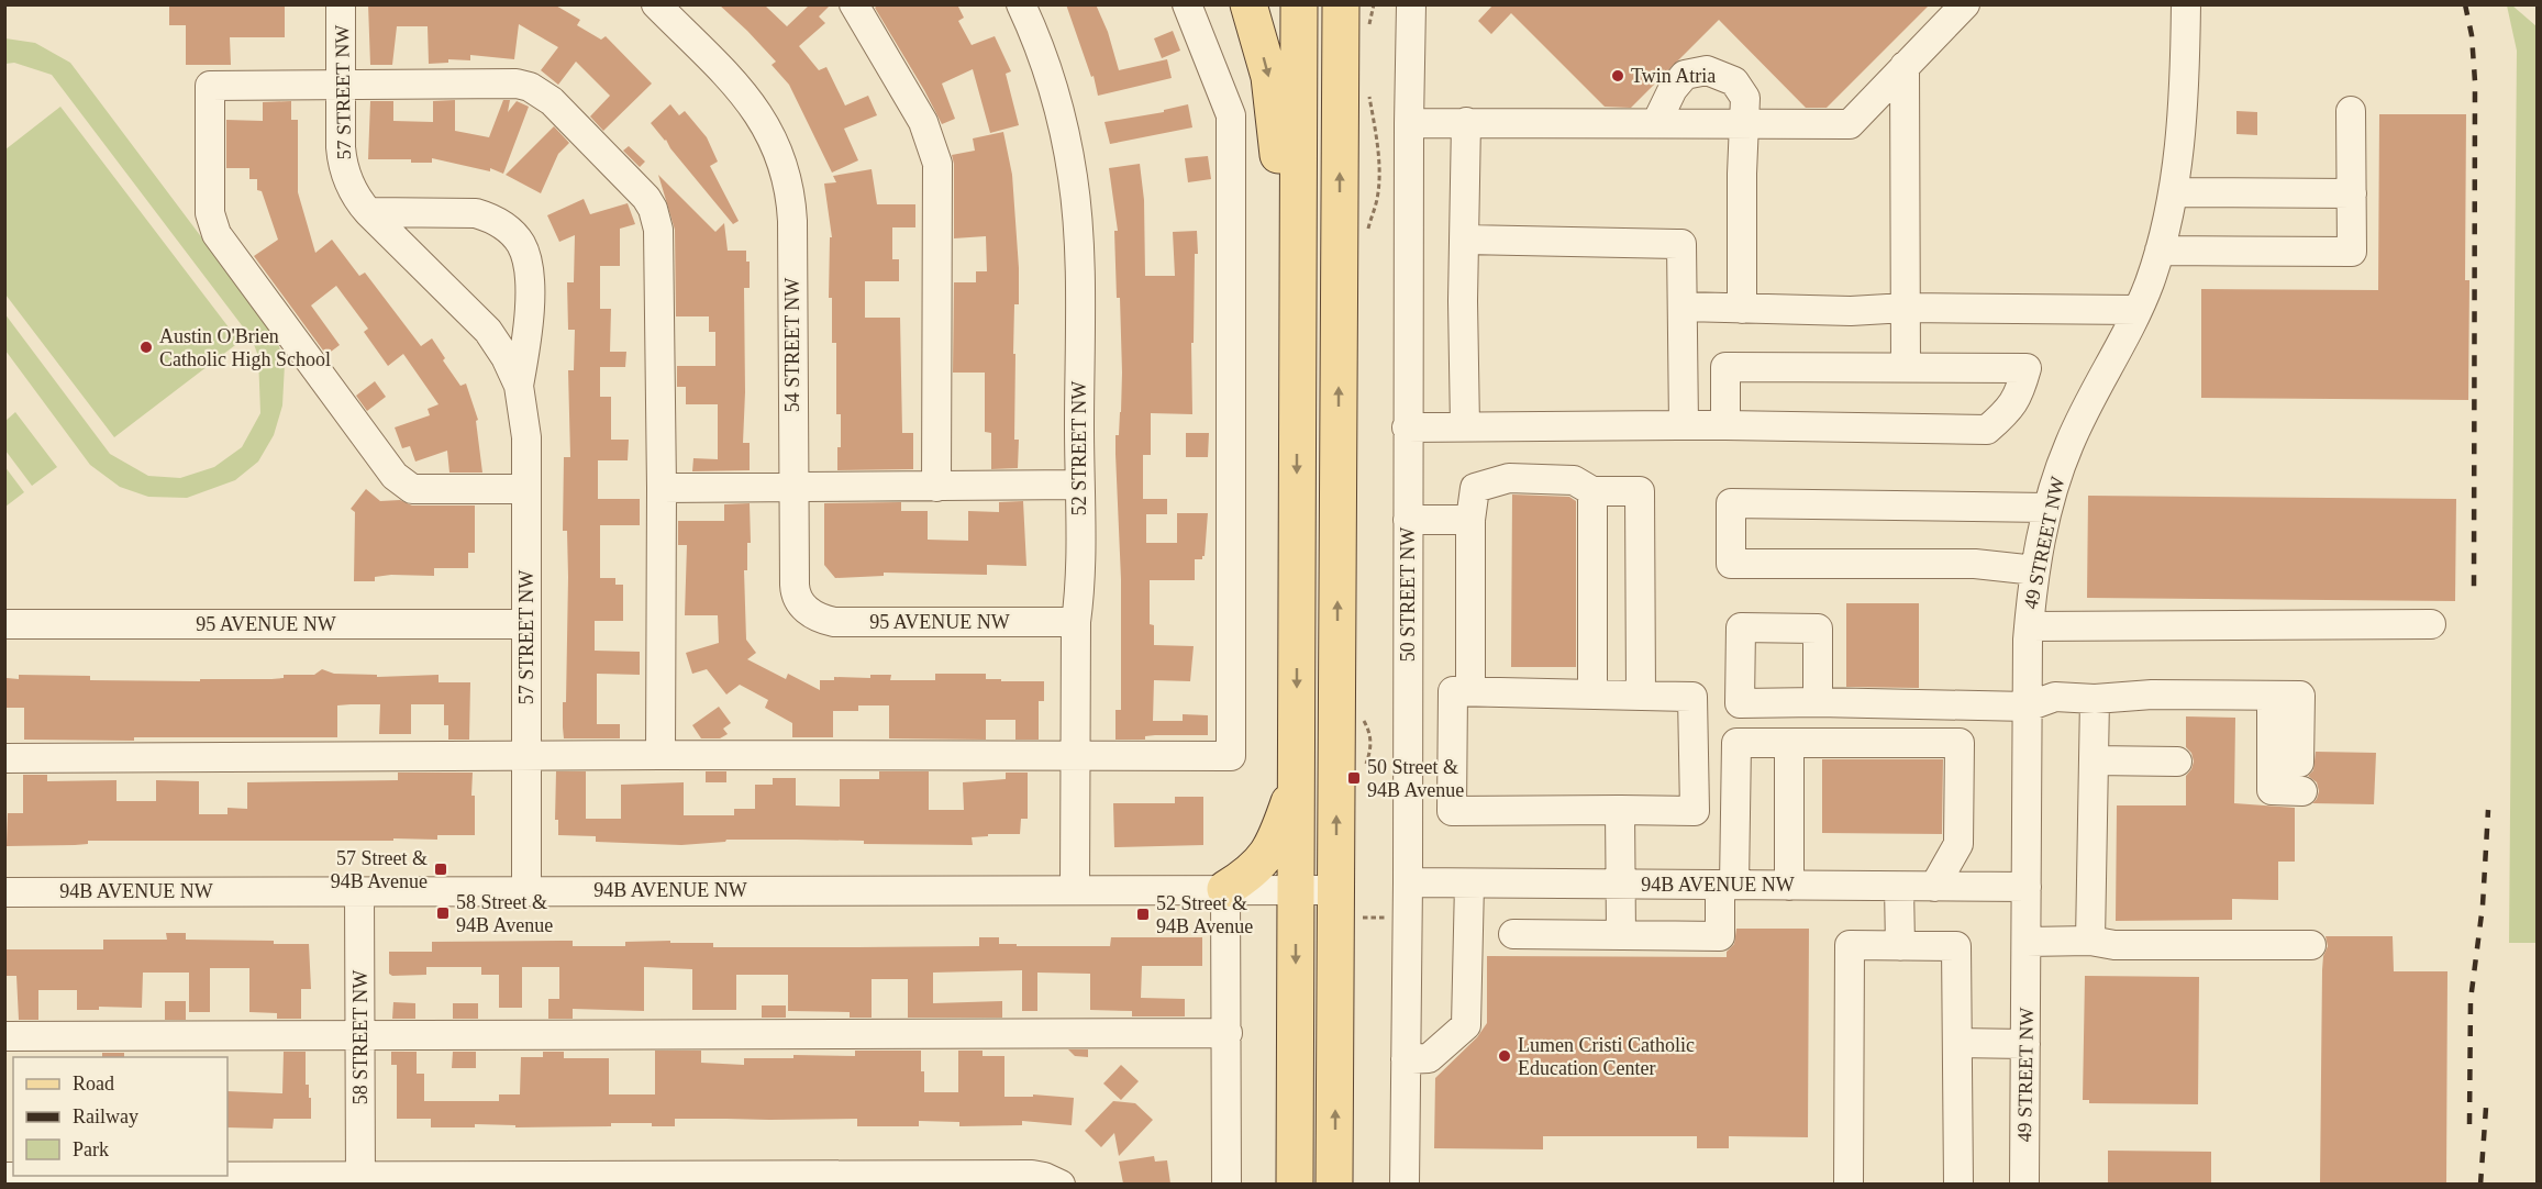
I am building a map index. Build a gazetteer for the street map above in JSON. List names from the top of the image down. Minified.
{"streets":{"street":["57 STREET NW","54 STREET NW","52 STREET NW","49 STREET NW","50 STREET NW","95 AVENUE NW","94B AVENUE NW","58 STREET NW"]},"crossings":[["57 STREET NW","95 AVENUE NW"],["57 STREET NW","94B AVENUE NW"],["54 STREET NW","95 AVENUE NW"],["52 STREET NW","95 AVENUE NW"],["52 STREET NW","94B AVENUE NW"],["49 STREET NW","94B AVENUE NW"],["50 STREET NW","94B AVENUE NW"],["94B AVENUE NW","58 STREET NW"]],"places":{"other":["Twin Atria","Austin O'Brien Catholic High School","Lumen Cristi Catholic Education Center"],"transit":["50 Street & 94B Avenue","57 Street & 94B Avenue","58 Street & 94B Avenue","52 Street & 94B Avenue"]},"legend":["Road","Railway","Park"]}
